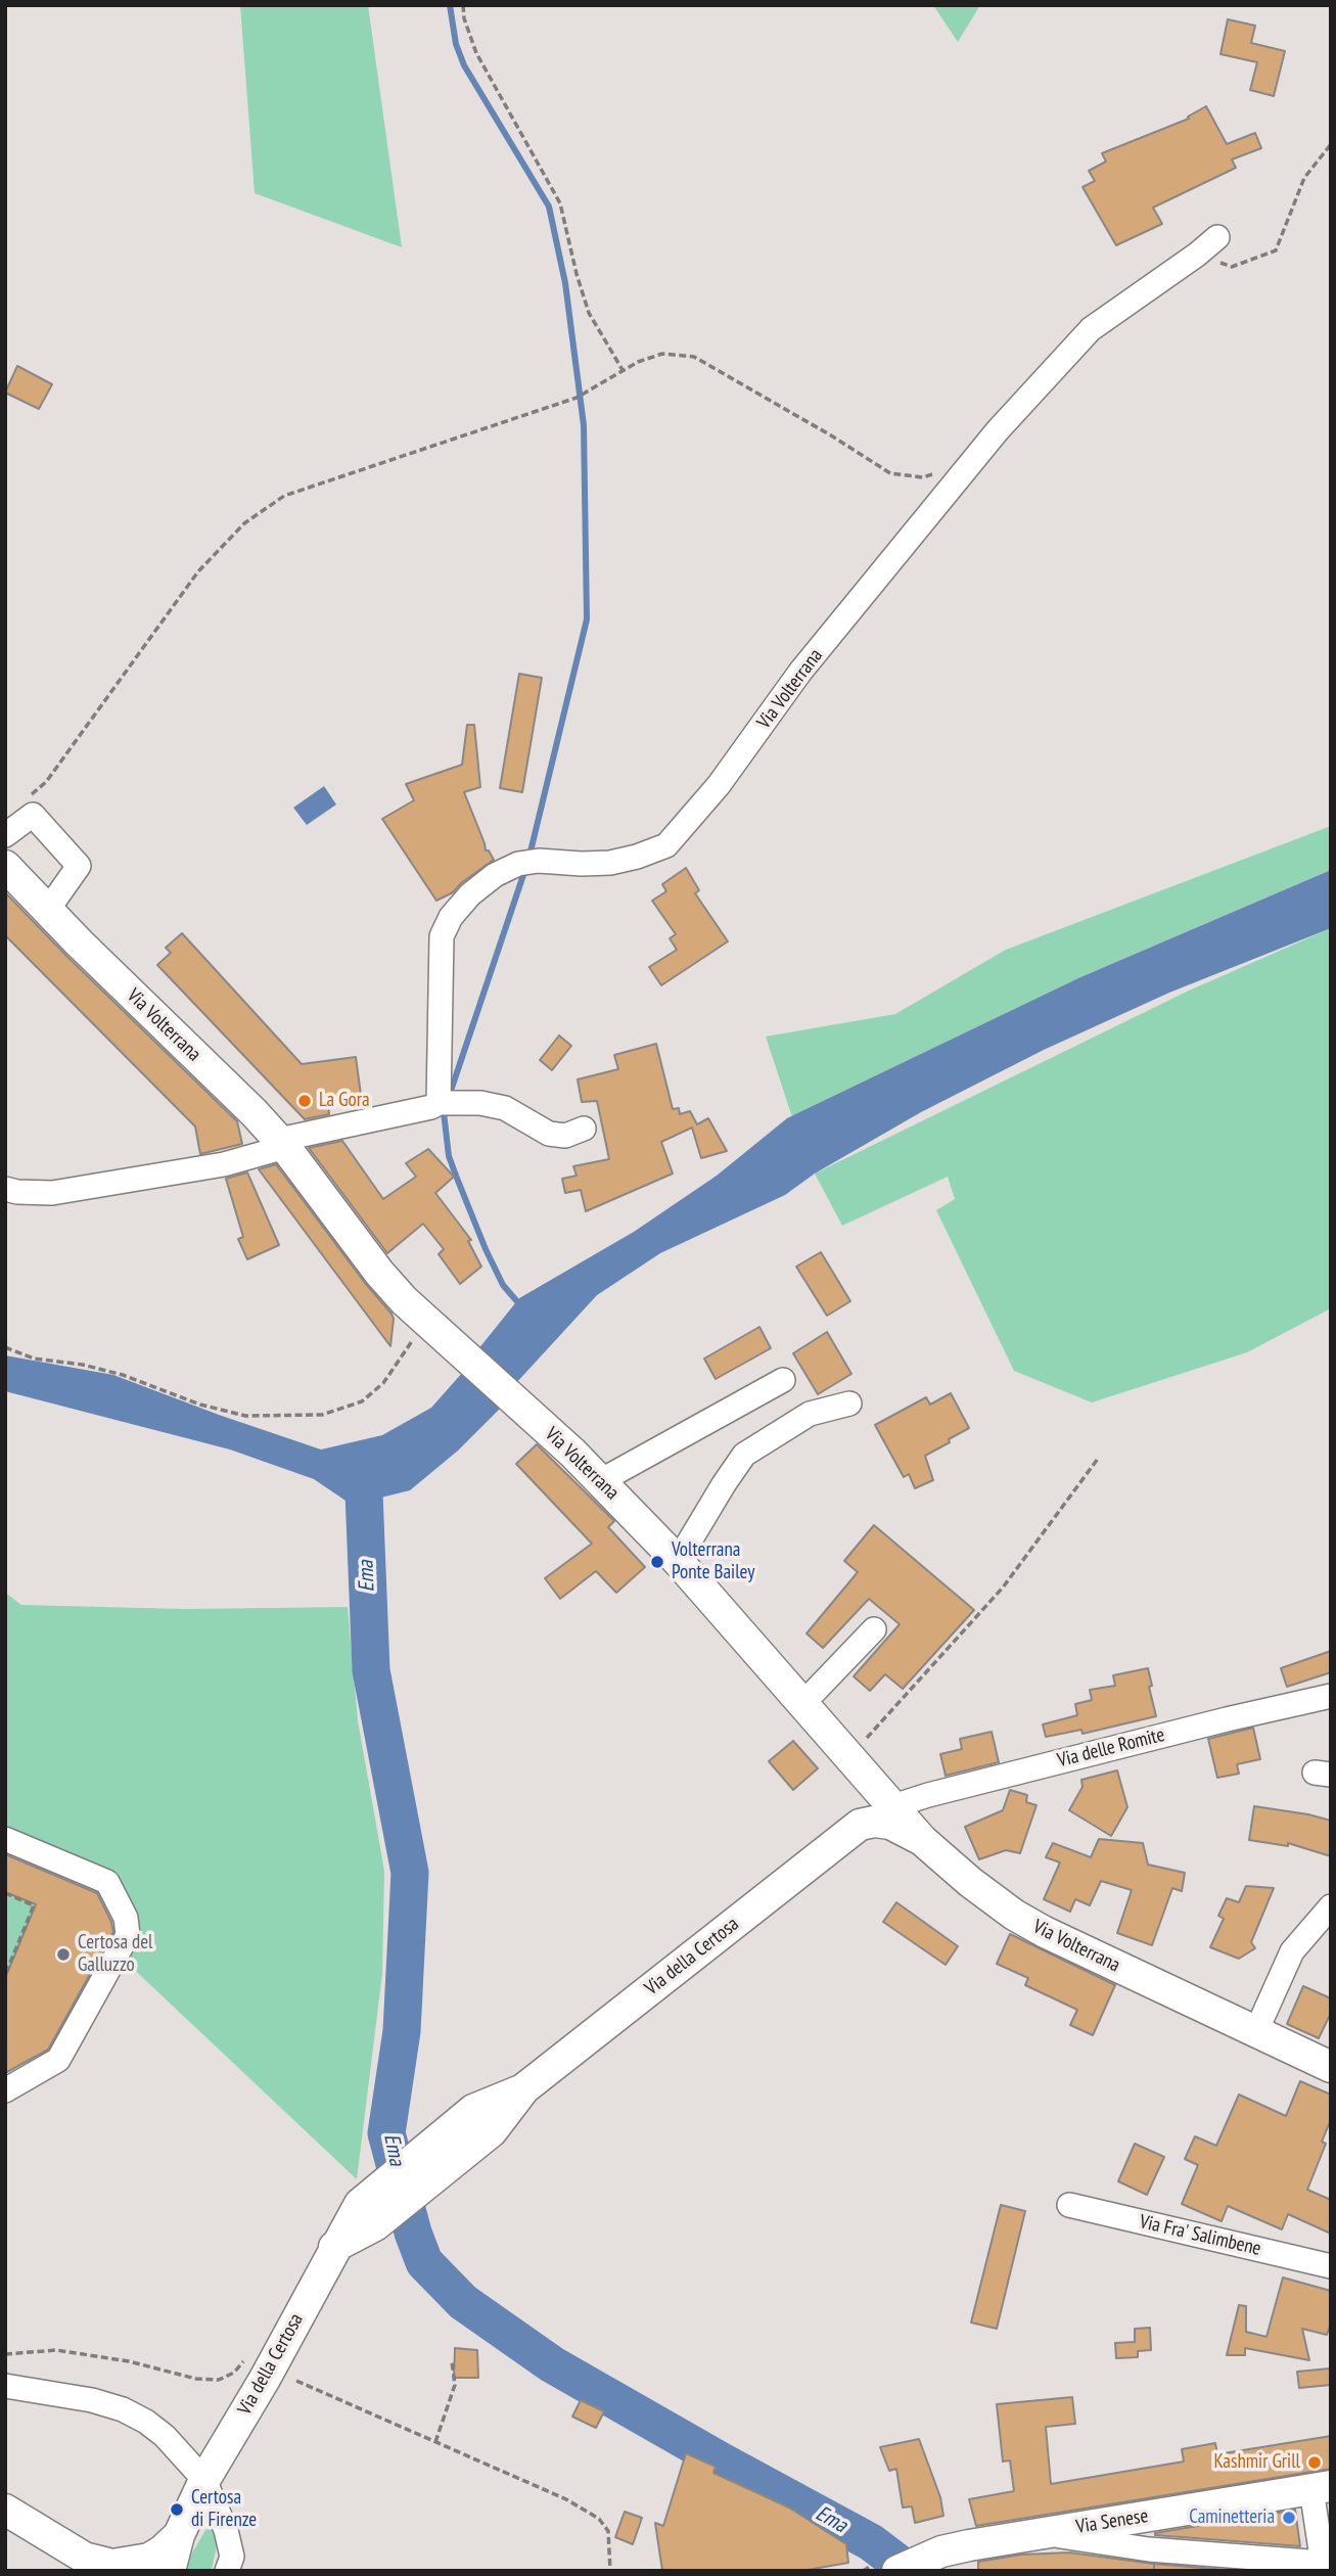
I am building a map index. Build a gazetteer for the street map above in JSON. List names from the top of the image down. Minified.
{"streets":{"main road":["Via Volterrana","Via della Certosa","Via Senese"],"street":["Via delle Romite","Via Fra' Salimbene"]},"crossings":[["Via Volterrana","Via delle Romite"],["Via Volterrana","Via della Certosa"],["Via delle Romite","Via della Certosa"]],"water":["Ema"],"places":["La Gora","Volterrana Ponte Bailey","Certosa del Galluzzo","Kashmir Grill","Certosa di Firenze","Caminetteria"]}
